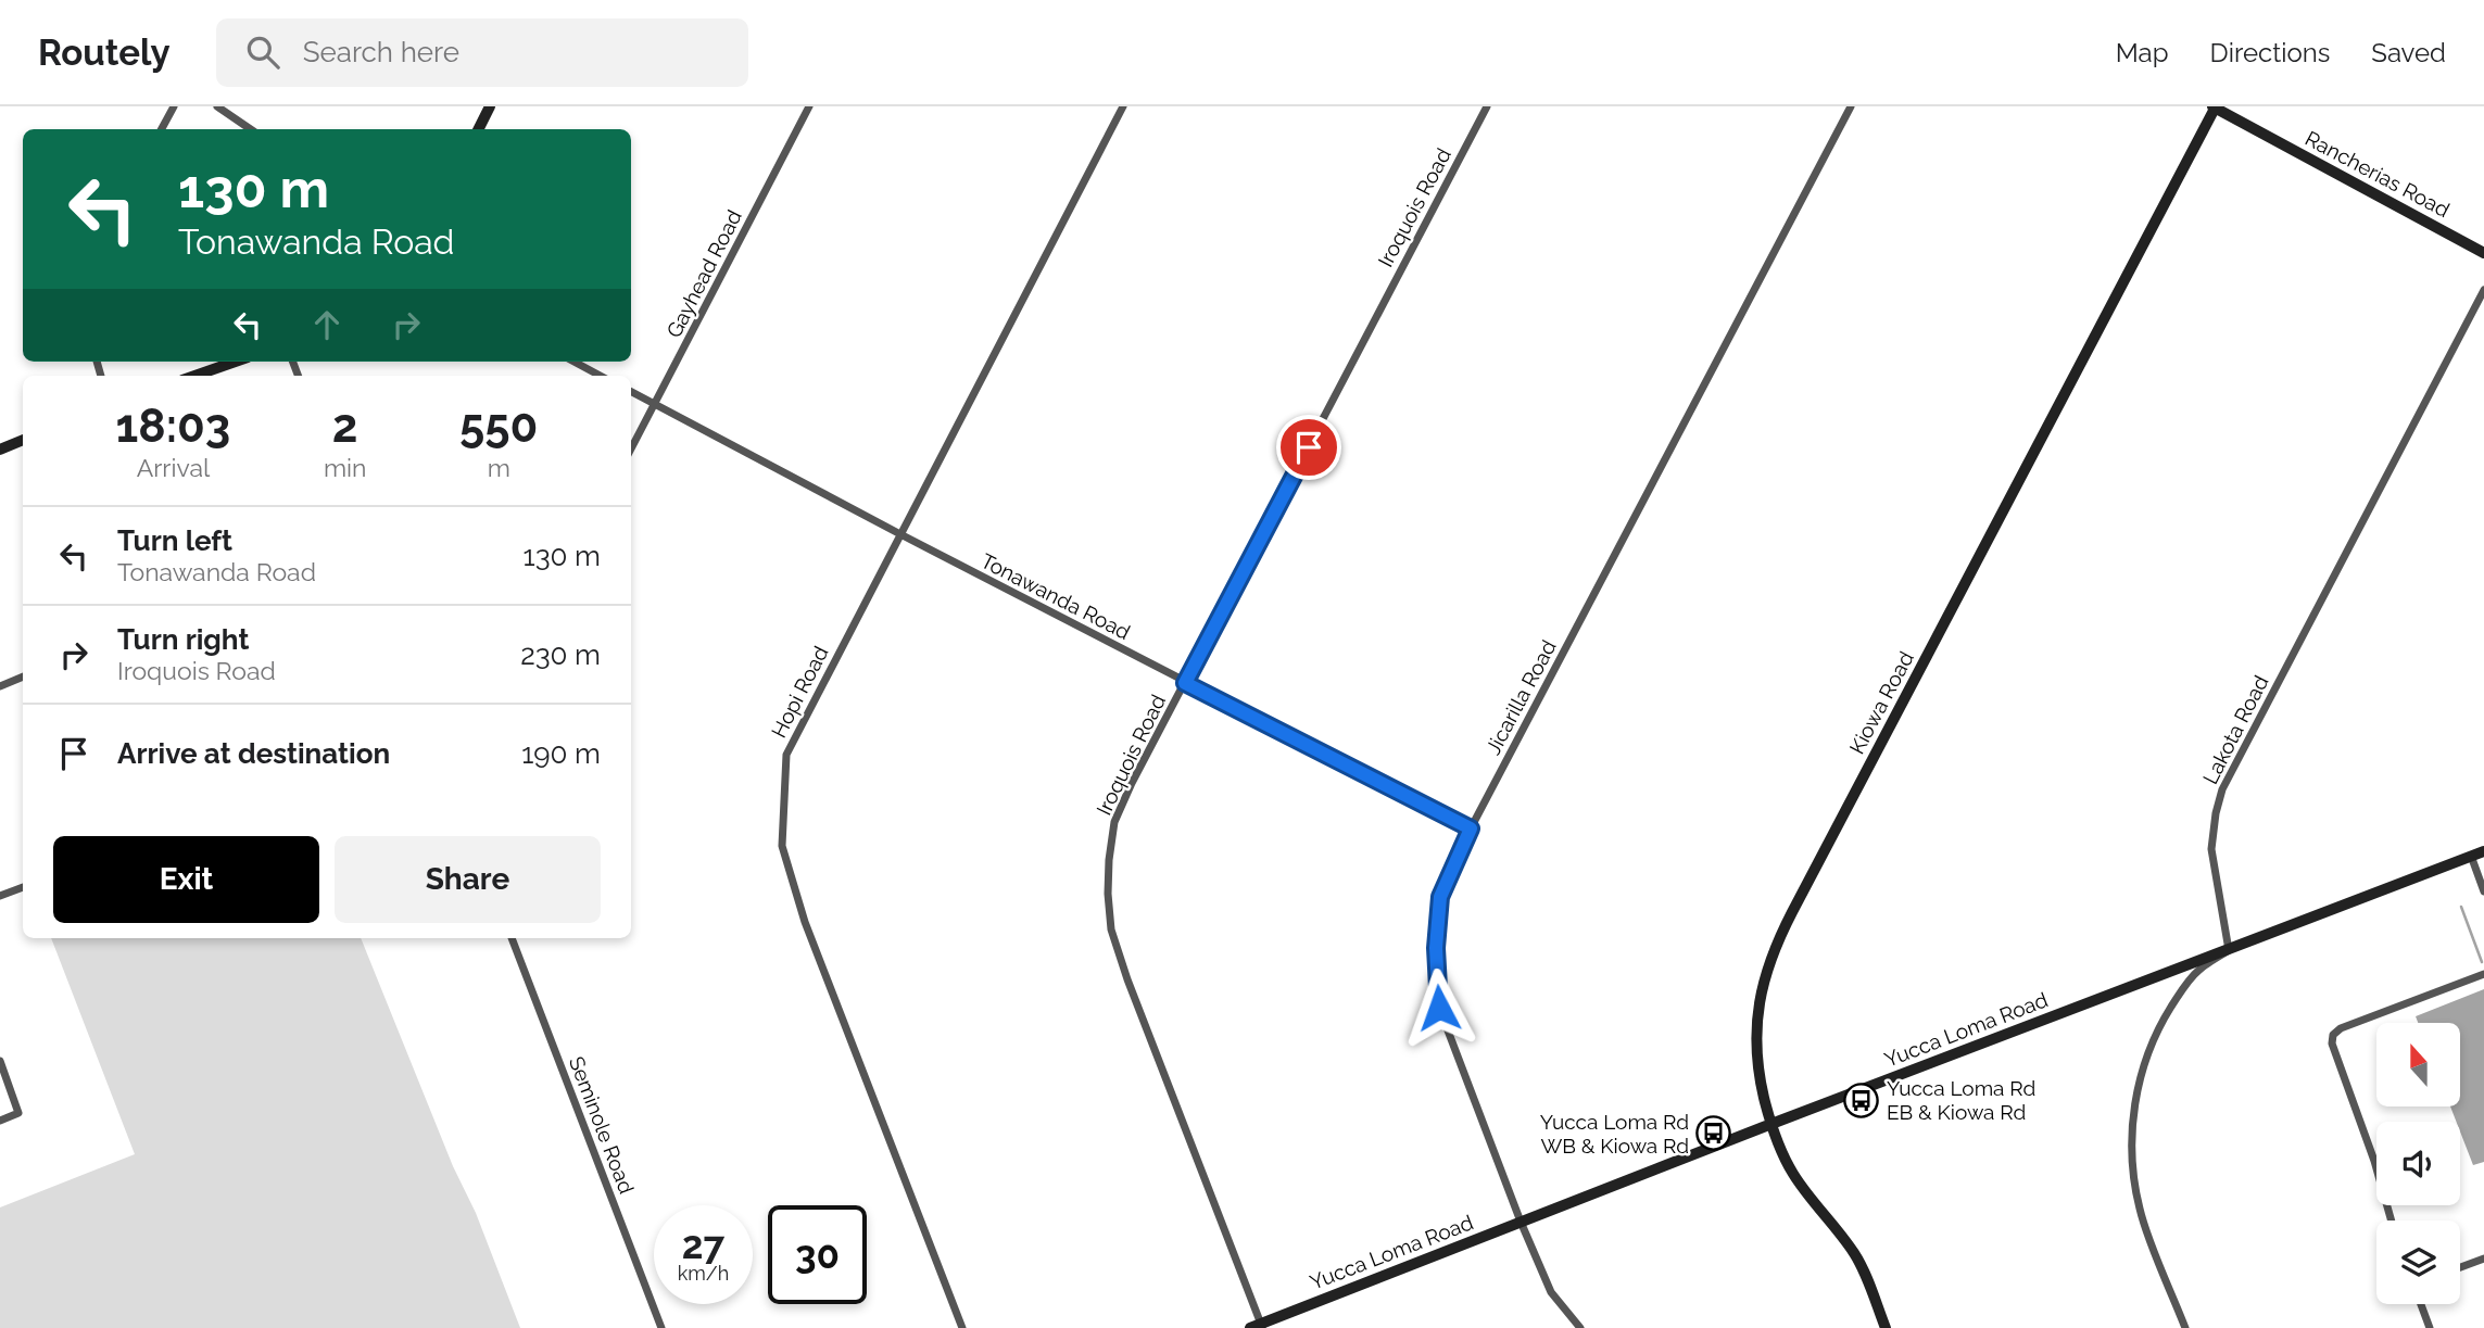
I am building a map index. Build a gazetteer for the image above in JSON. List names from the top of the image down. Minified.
{"streets":{"street":["Rancherias Road","Iroquois Road","Gayhead Road","Tonawanda Road","Hopi Road","Jicarilla Road","Kiowa Road","Lakota Road","Yucca Loma Road","Seminole Road"]},"crossings":[["Rancherias Road","Kiowa Road"],["Iroquois Road","Tonawanda Road"],["Iroquois Road","Yucca Loma Road"],["Gayhead Road","Tonawanda Road"],["Tonawanda Road","Hopi Road"],["Tonawanda Road","Jicarilla Road"],["Jicarilla Road","Yucca Loma Road"],["Kiowa Road","Yucca Loma Road"],["Lakota Road","Yucca Loma Road"]],"places":{"bus stop":["Yucca Loma Rd EB & Kiowa Rd","Yucca Loma Rd WB & Kiowa Rd"]},"north":"top","page":{"header":"Routely","search":"Search here","nav":["Map","Directions","Saved"],"turn":["130 m","Tonawanda Road"],"eta":["18:03","Arrival","2","min","550","m"],"list":[{"name":"Turn left","note":"Tonawanda Road","value":"130 m"},{"name":"Turn right","note":"Iroquois Road","value":"230 m"},{"name":"Arrive at destination","value":"190 m"}],"buttons":["Exit","Share"],"speed":"27 km/h","limit":"30"}}
